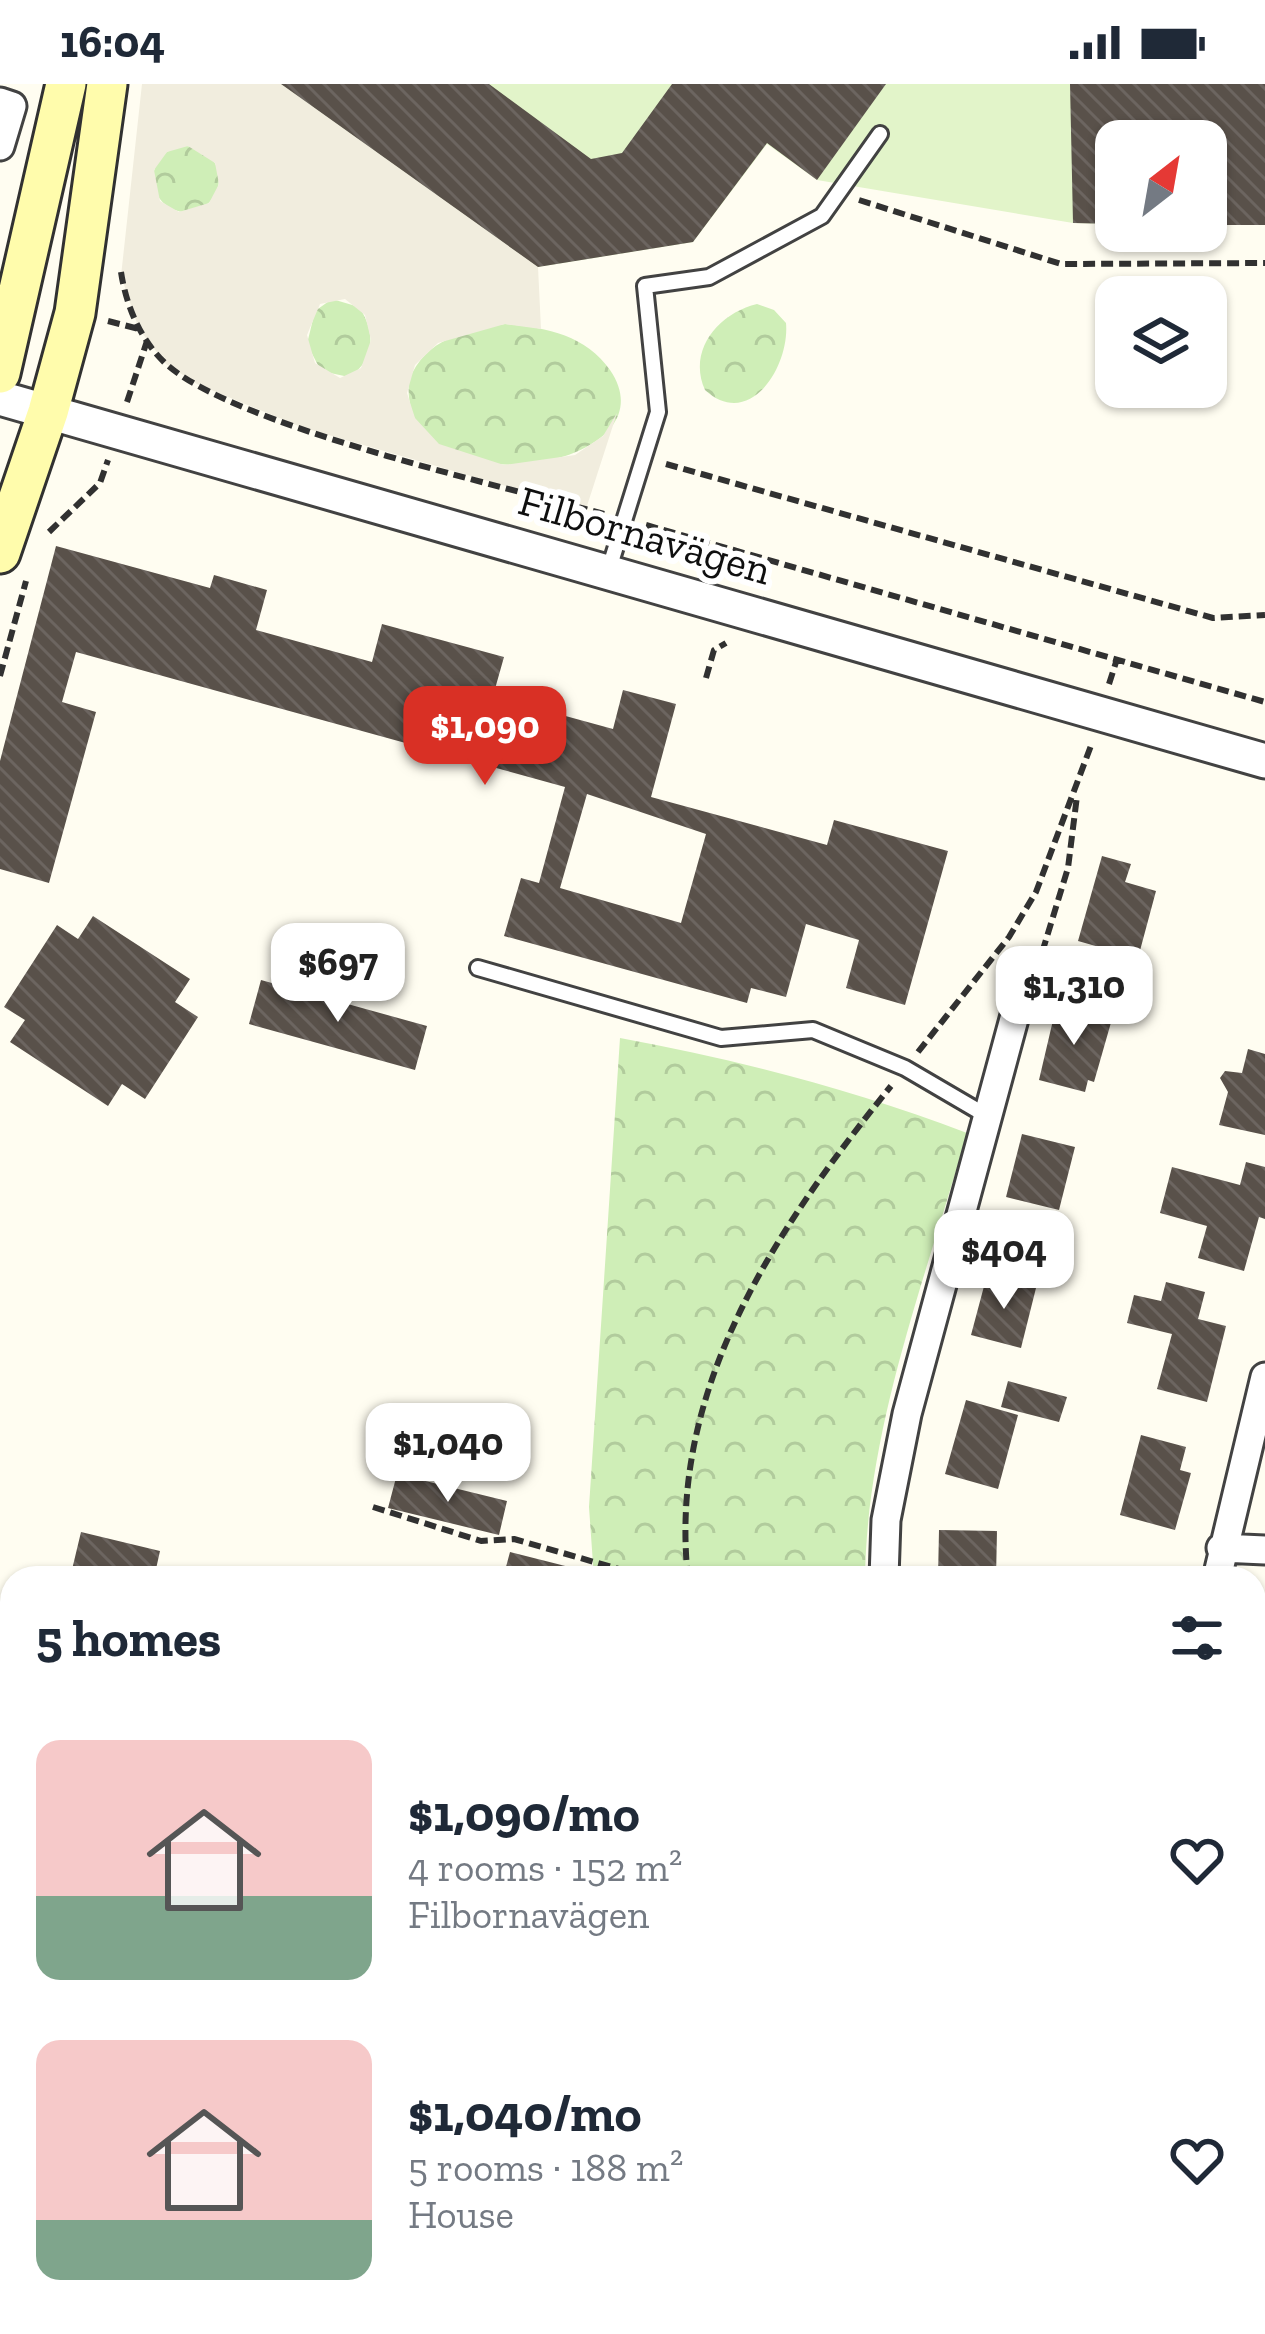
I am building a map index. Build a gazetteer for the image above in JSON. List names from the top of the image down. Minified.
{"streets":{"street":["Filbornavägen"]},"north":"top right","page":{"status":"16:04","price":["$1,090","$697","$1,310","$404","$1,040"],"heading":"5 homes","list":[{"name":"$1,090/mo","note":"4 rooms · 152 m² · Filbornavägen"},{"name":"$1,040/mo","note":"5 rooms · 188 m² · House"}]}}
